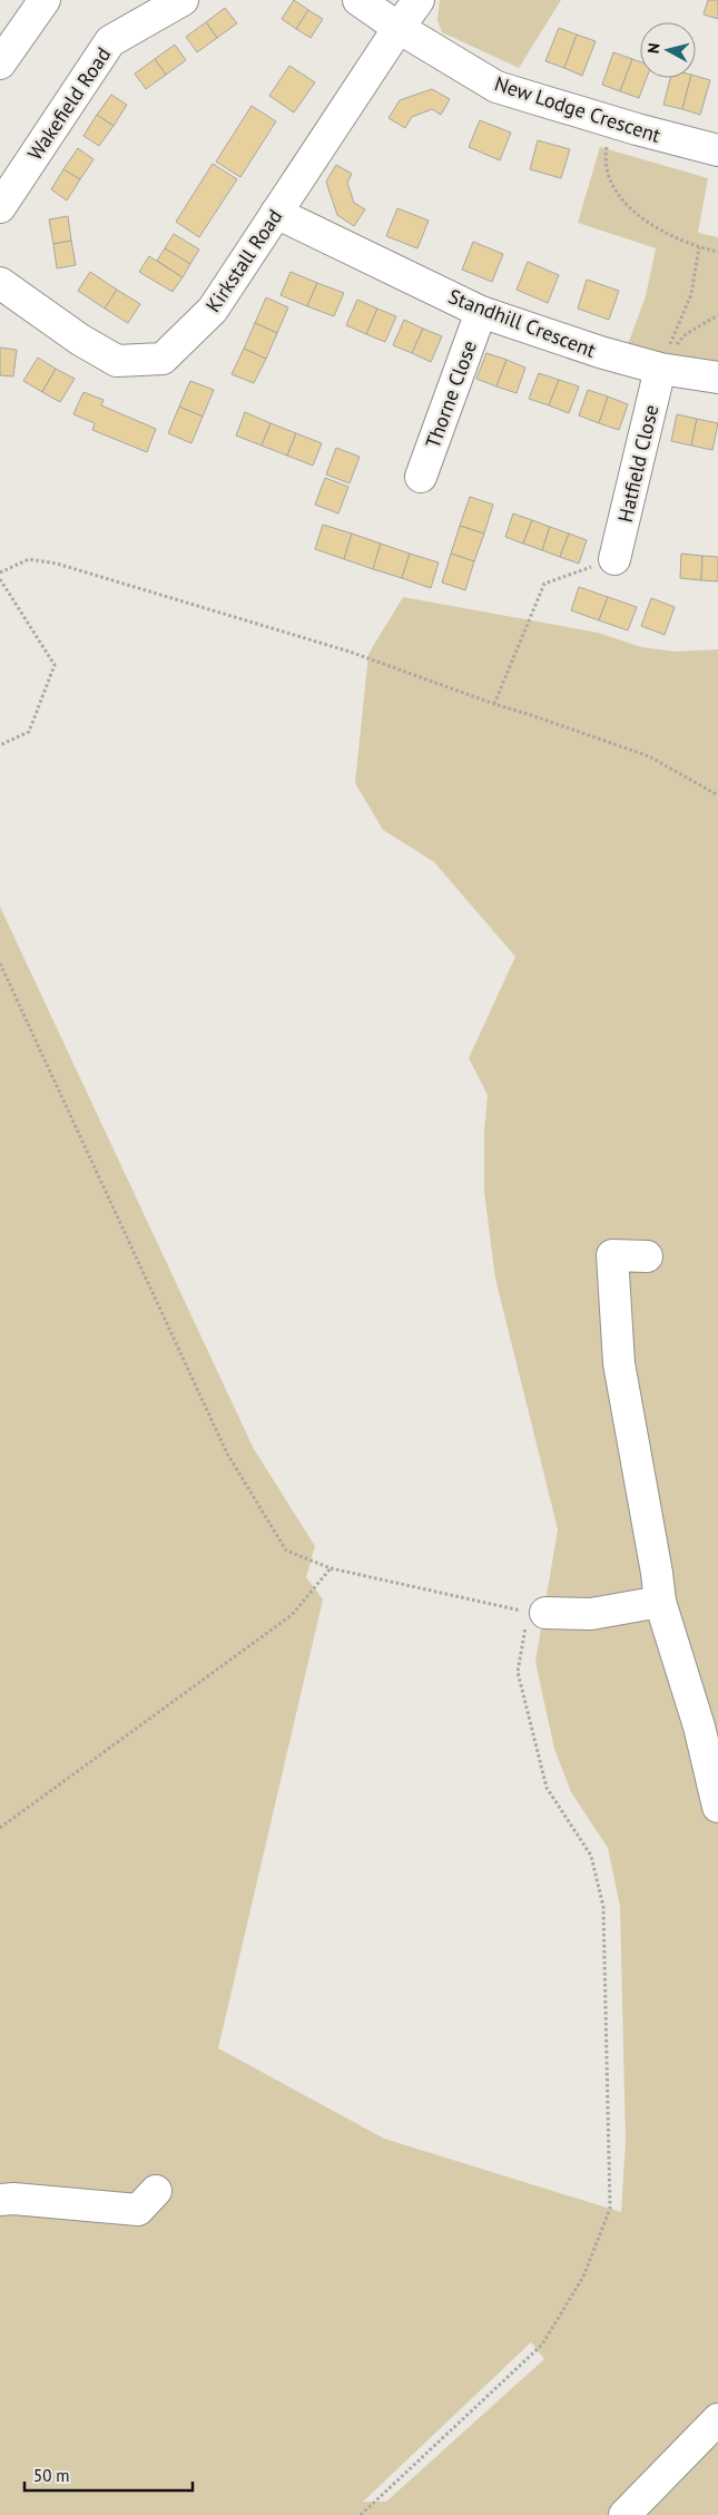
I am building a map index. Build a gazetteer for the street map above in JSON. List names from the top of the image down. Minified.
{"streets":{"street":["Wakefield Road","New Lodge Crescent","Kirkstall Road","Standhill Crescent","Thorne Close","Hatfield Close"]},"crossings":[["New Lodge Crescent","Kirkstall Road"],["Kirkstall Road","Standhill Crescent"],["Standhill Crescent","Thorne Close"],["Standhill Crescent","Hatfield Close"]],"scale_bar":"50 m","north":"left"}
